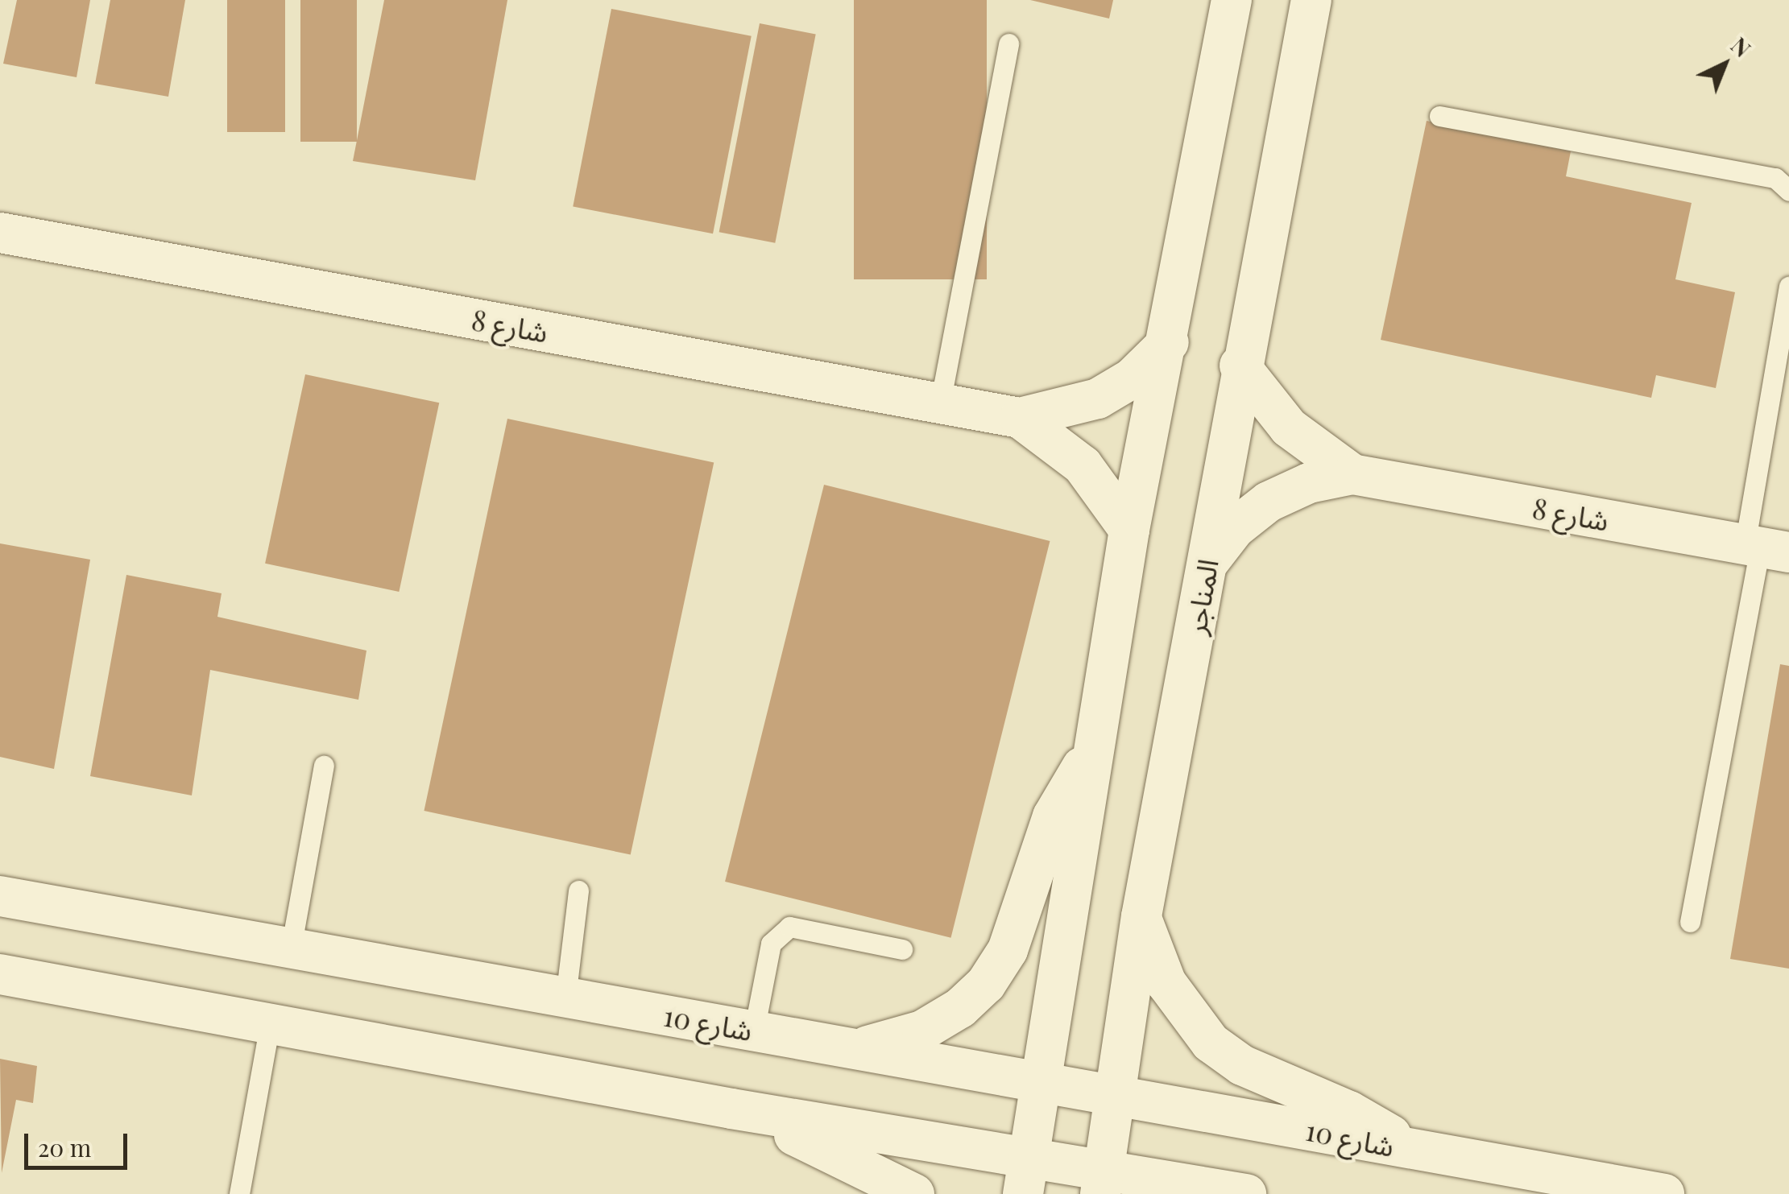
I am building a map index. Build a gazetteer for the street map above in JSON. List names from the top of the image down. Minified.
{"streets":{"street":["شارع 8","المناجر","شارع 10"]},"crossings":[["شارع 8","المناجر"],["المناجر","شارع 10"]],"scale_bar":"20 m","north":"top right"}
